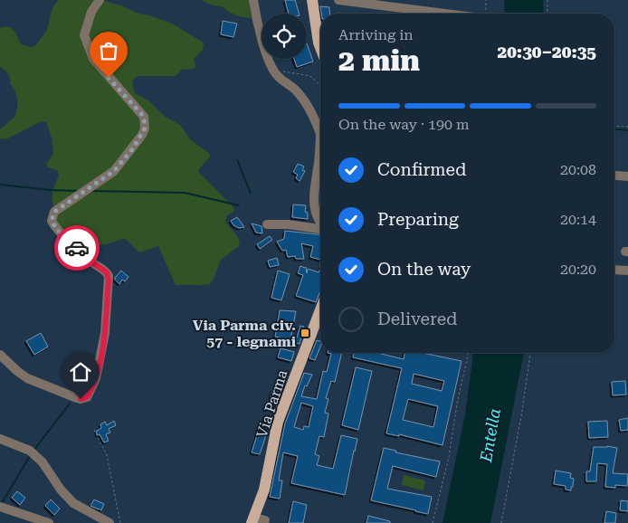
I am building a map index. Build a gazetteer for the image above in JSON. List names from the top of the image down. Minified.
{"streets":{"main road":["Via Parma"]},"water":["Entella"],"places":{"transit":["Via Parma civ. 57 - legnami"]},"page":{"heading":["2 min","Arriving in","20:30–20:35"],"bar":"On the way · 190 m","list":[["Confirmed","20:08"],["Preparing","20:14"],["On the way","20:20"],"Delivered"]}}
